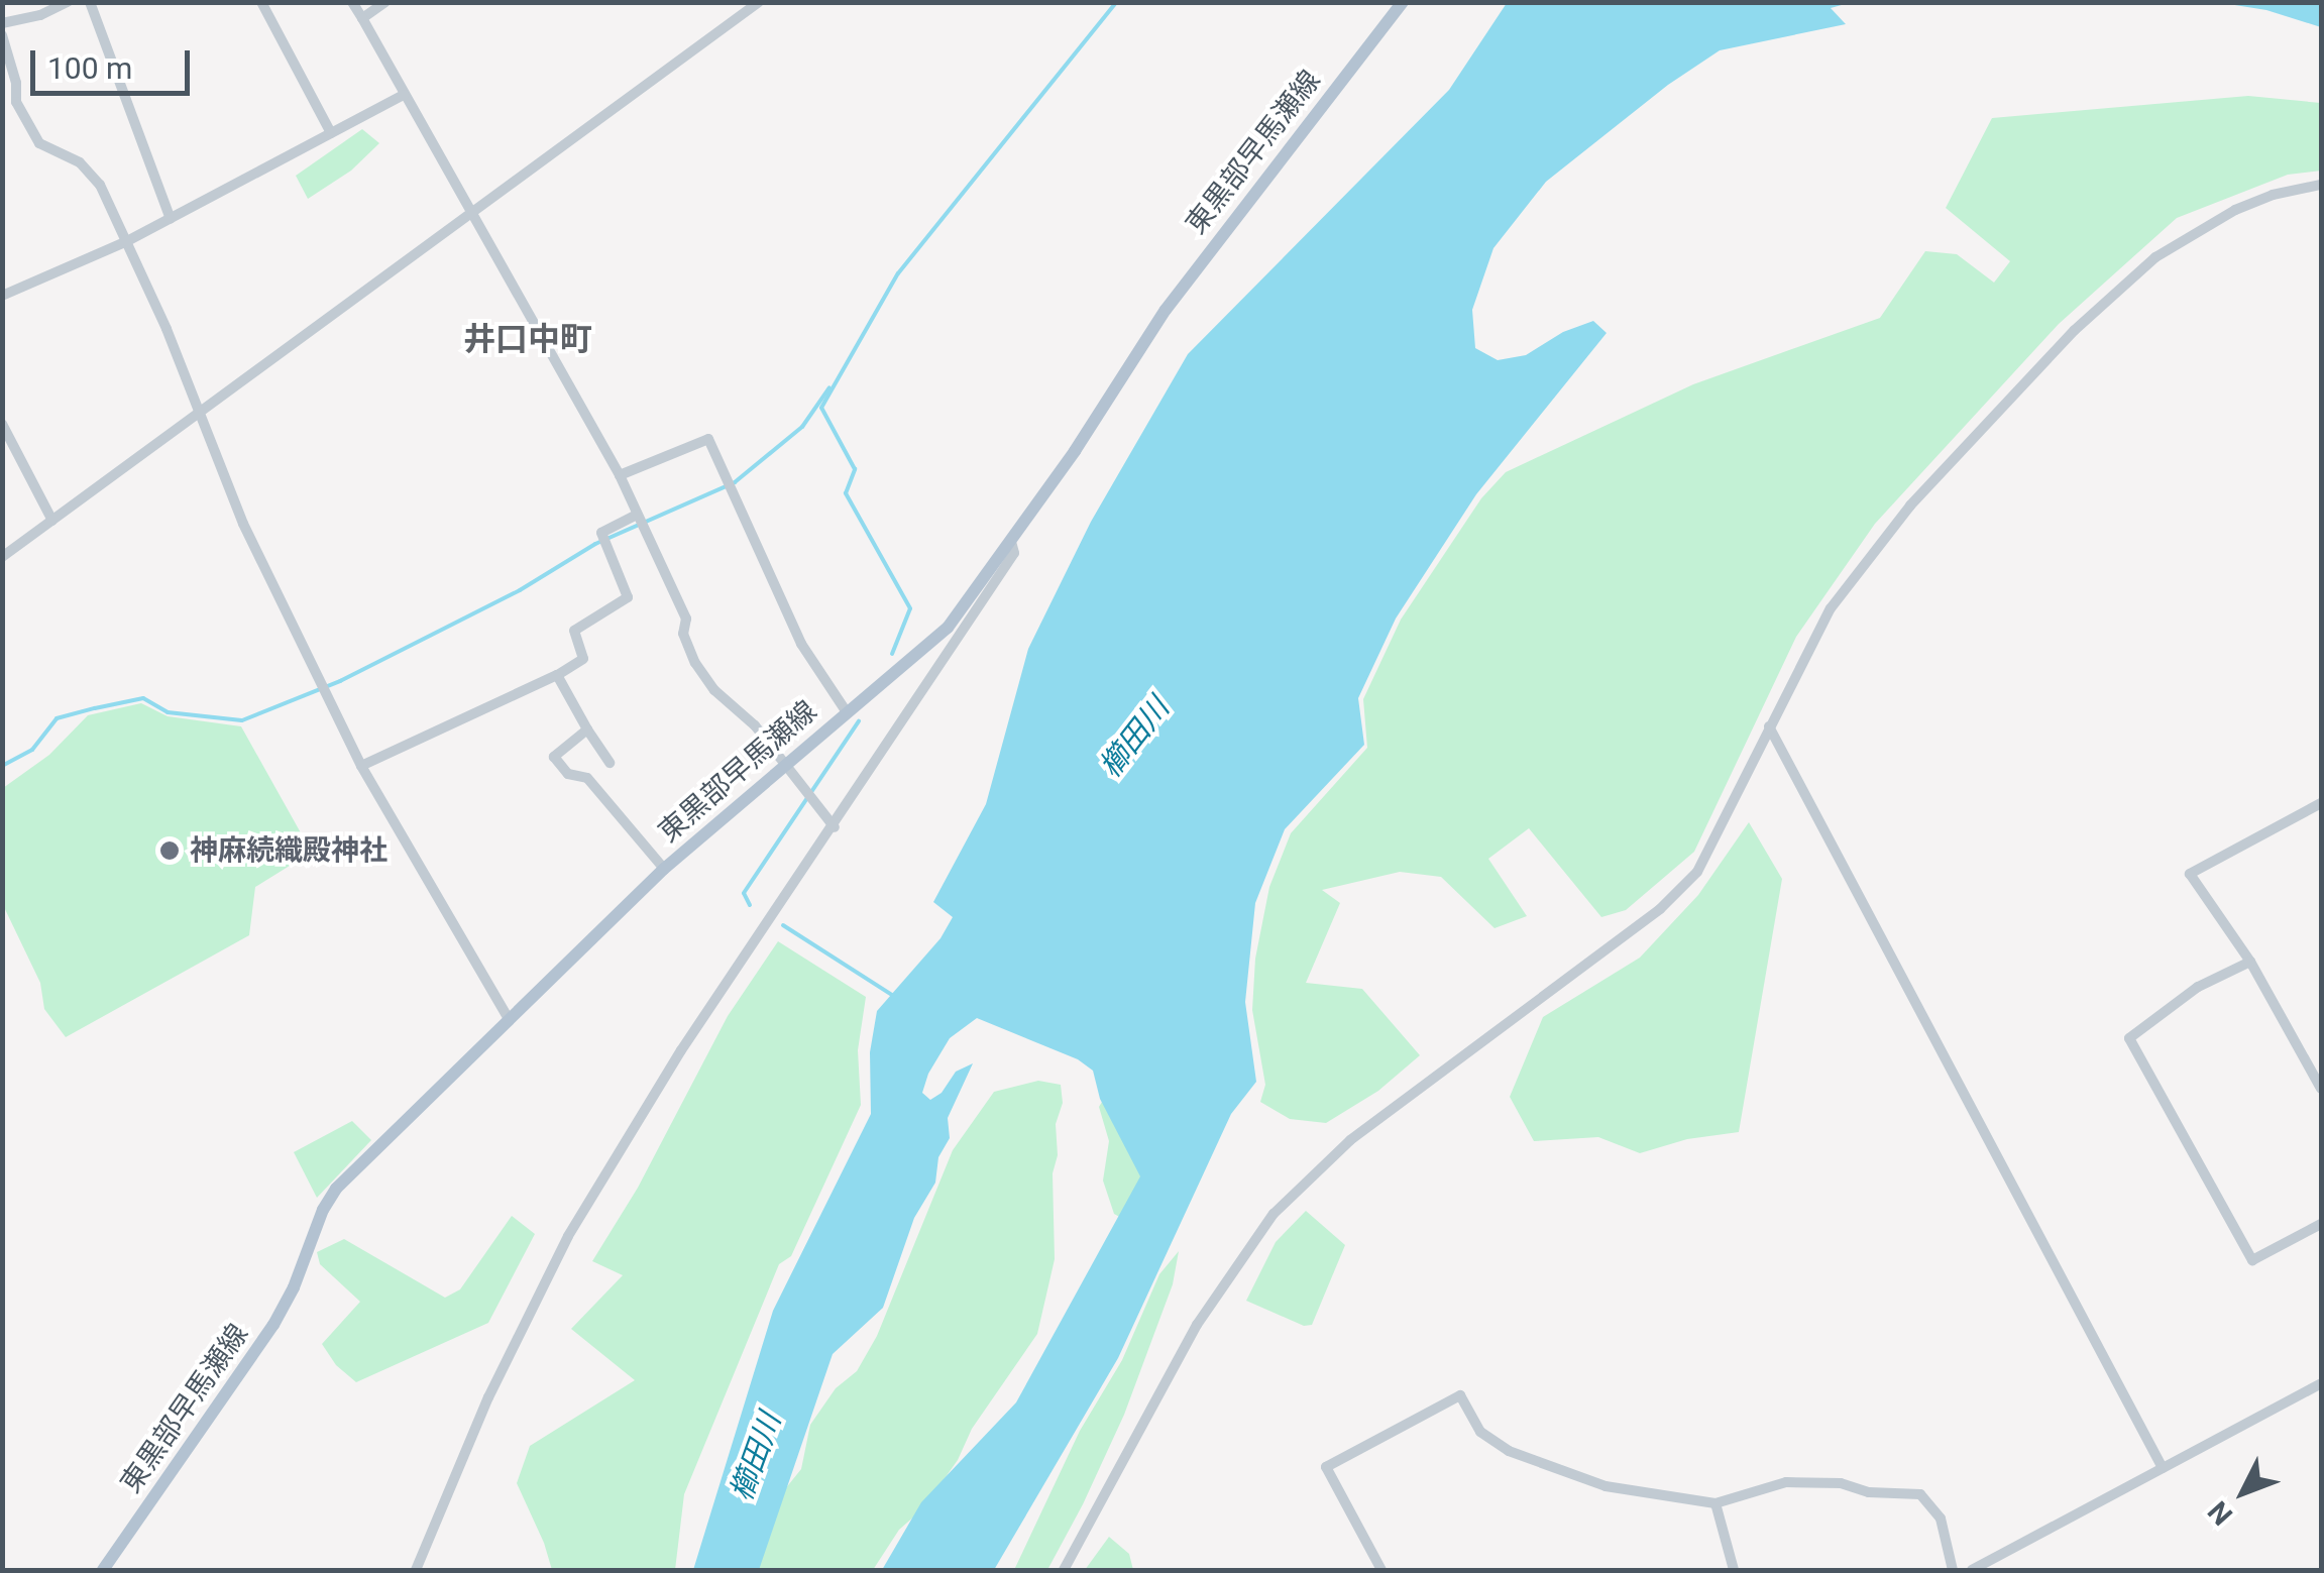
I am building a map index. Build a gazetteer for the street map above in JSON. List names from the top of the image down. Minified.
{"streets":{"main road":["東黒部早馬瀬線"]},"districts":["井口中町"],"water":["櫛田川"],"places":["神麻続織殿神社"],"scale_bar":"100 m","north":"bottom left"}
